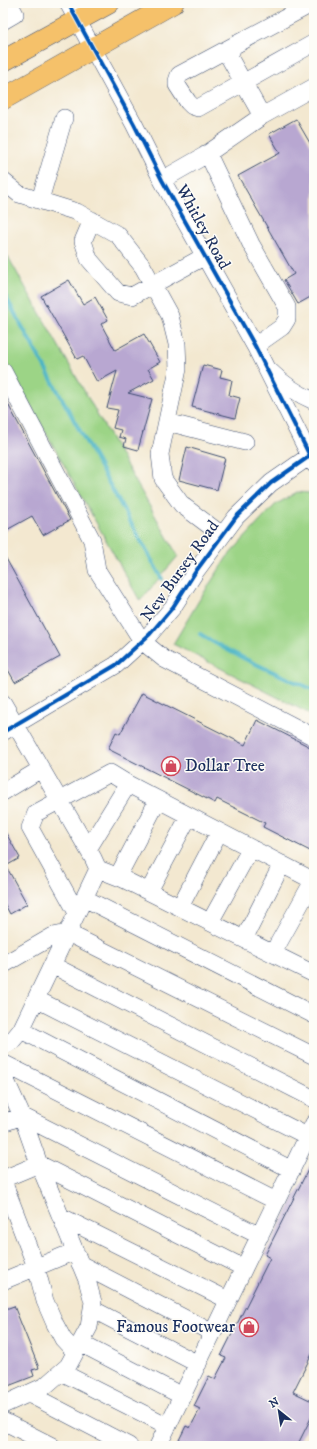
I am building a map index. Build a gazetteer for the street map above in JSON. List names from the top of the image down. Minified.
{"streets":{"street":["Whitley Road","New Bursey Road"]},"crossings":[["Whitley Road","New Bursey Road"]],"places":{"shop":["Dollar Tree","Famous Footwear"]},"north":"top left"}
